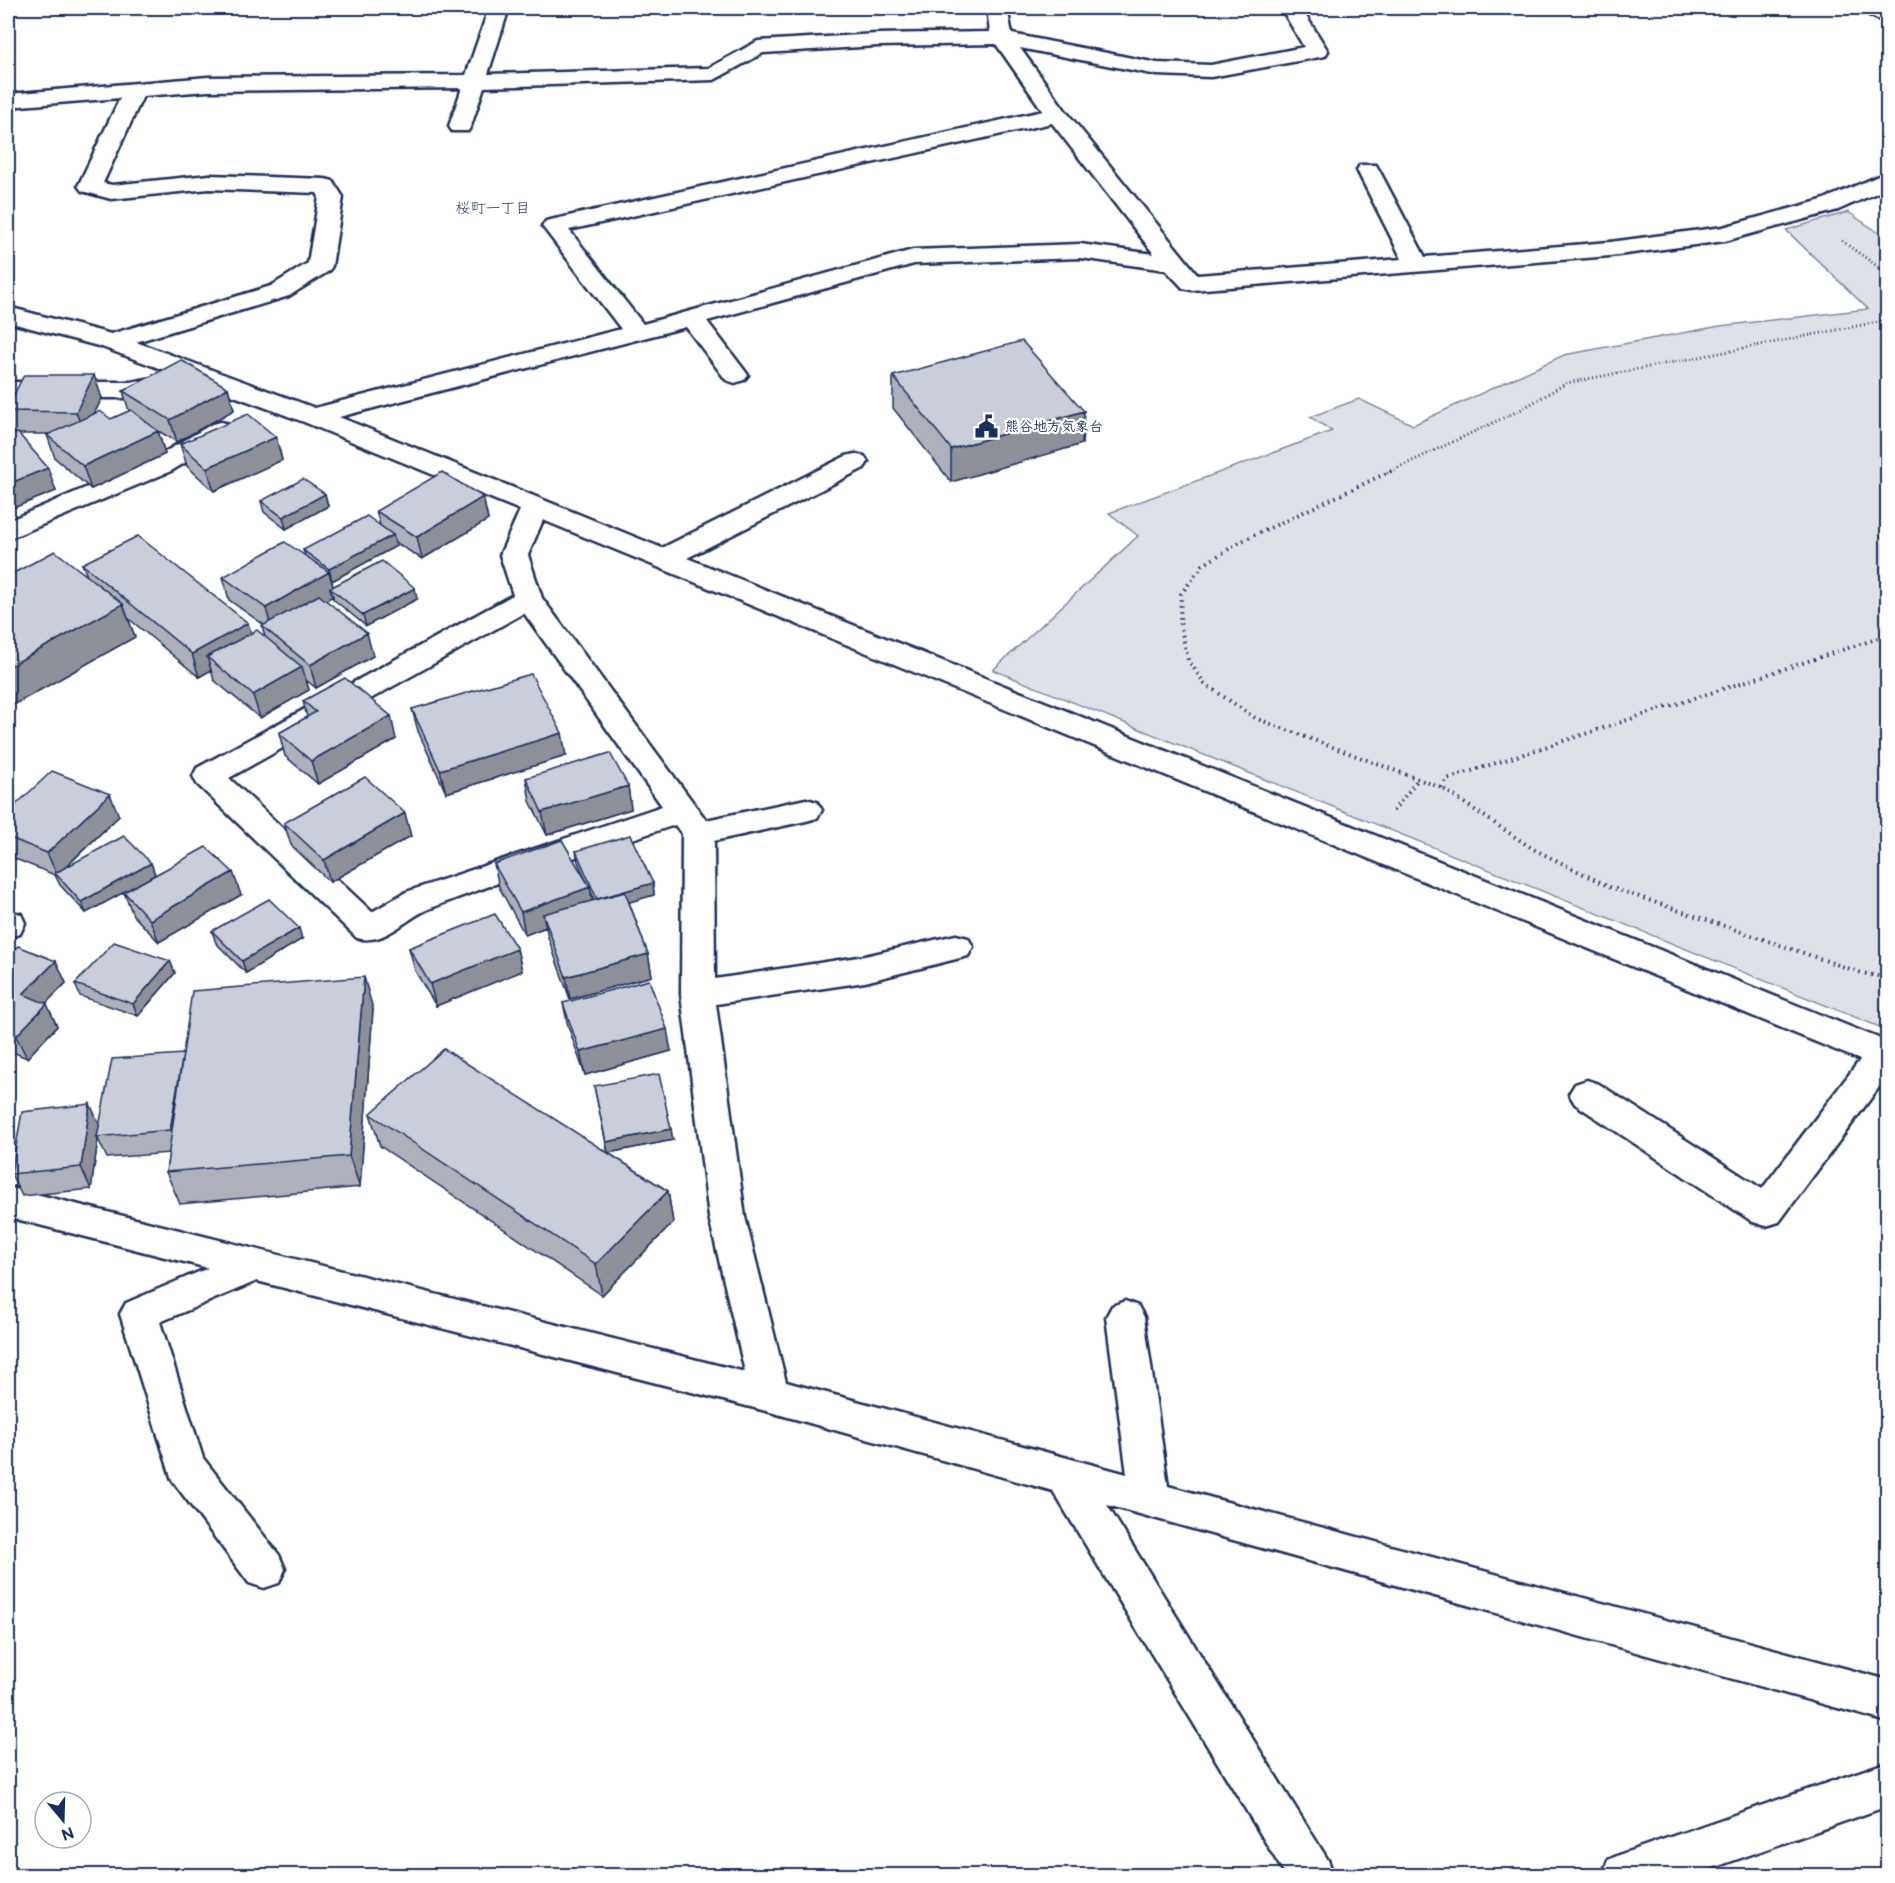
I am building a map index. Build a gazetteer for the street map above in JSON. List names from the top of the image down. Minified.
{"districts":["桜町一丁目"],"places":{"public building":["熊谷地方気象台"]},"north":"bottom"}
